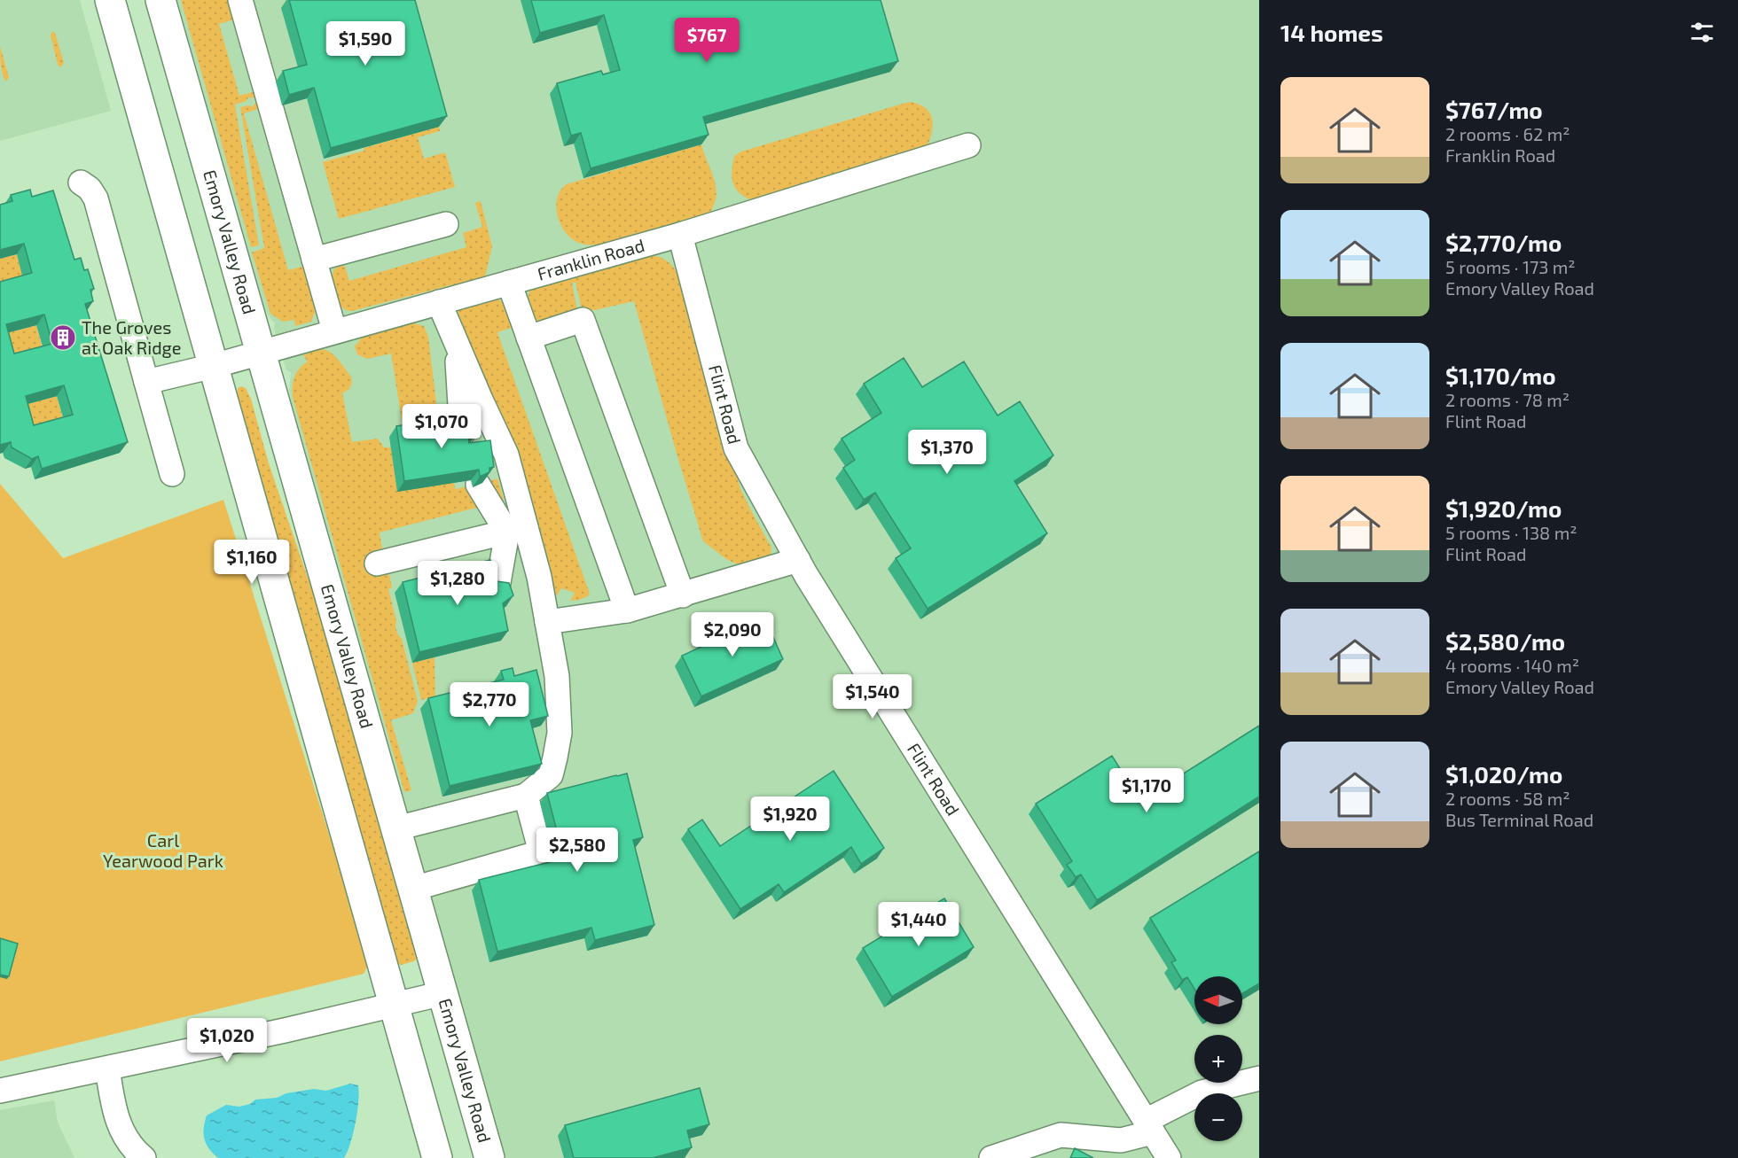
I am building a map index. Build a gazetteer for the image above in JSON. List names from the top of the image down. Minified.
{"streets":{"main road":["Emory Valley Road"],"street":["Franklin Road","Flint Road"]},"crossings":[["Emory Valley Road","Franklin Road"],["Franklin Road","Flint Road"]],"parks":["Carl Yearwood Park"],"places":{"building":["The Groves at Oak Ridge"]},"north":"left","page":{"heading":"14 homes","price":["$767","$1,590","$1,070","$1,370","$1,160","$1,280","$2,090","$1,540","$2,770","$1,170","$1,920","$2,580","$1,440","$1,020"],"list":[{"name":"$767/mo","note":"2 rooms · 62 m² · Franklin Road"},{"name":"$2,770/mo","note":"5 rooms · 173 m² · Emory Valley Road"},{"name":"$1,170/mo","note":"2 rooms · 78 m² · Flint Road"},{"name":"$1,920/mo","note":"5 rooms · 138 m² · Flint Road"},{"name":"$2,580/mo","note":"4 rooms · 140 m² · Emory Valley Road"},{"name":"$1,020/mo","note":"2 rooms · 58 m² · Bus Terminal Road"}],"map_buttons":["+","−"]}}
